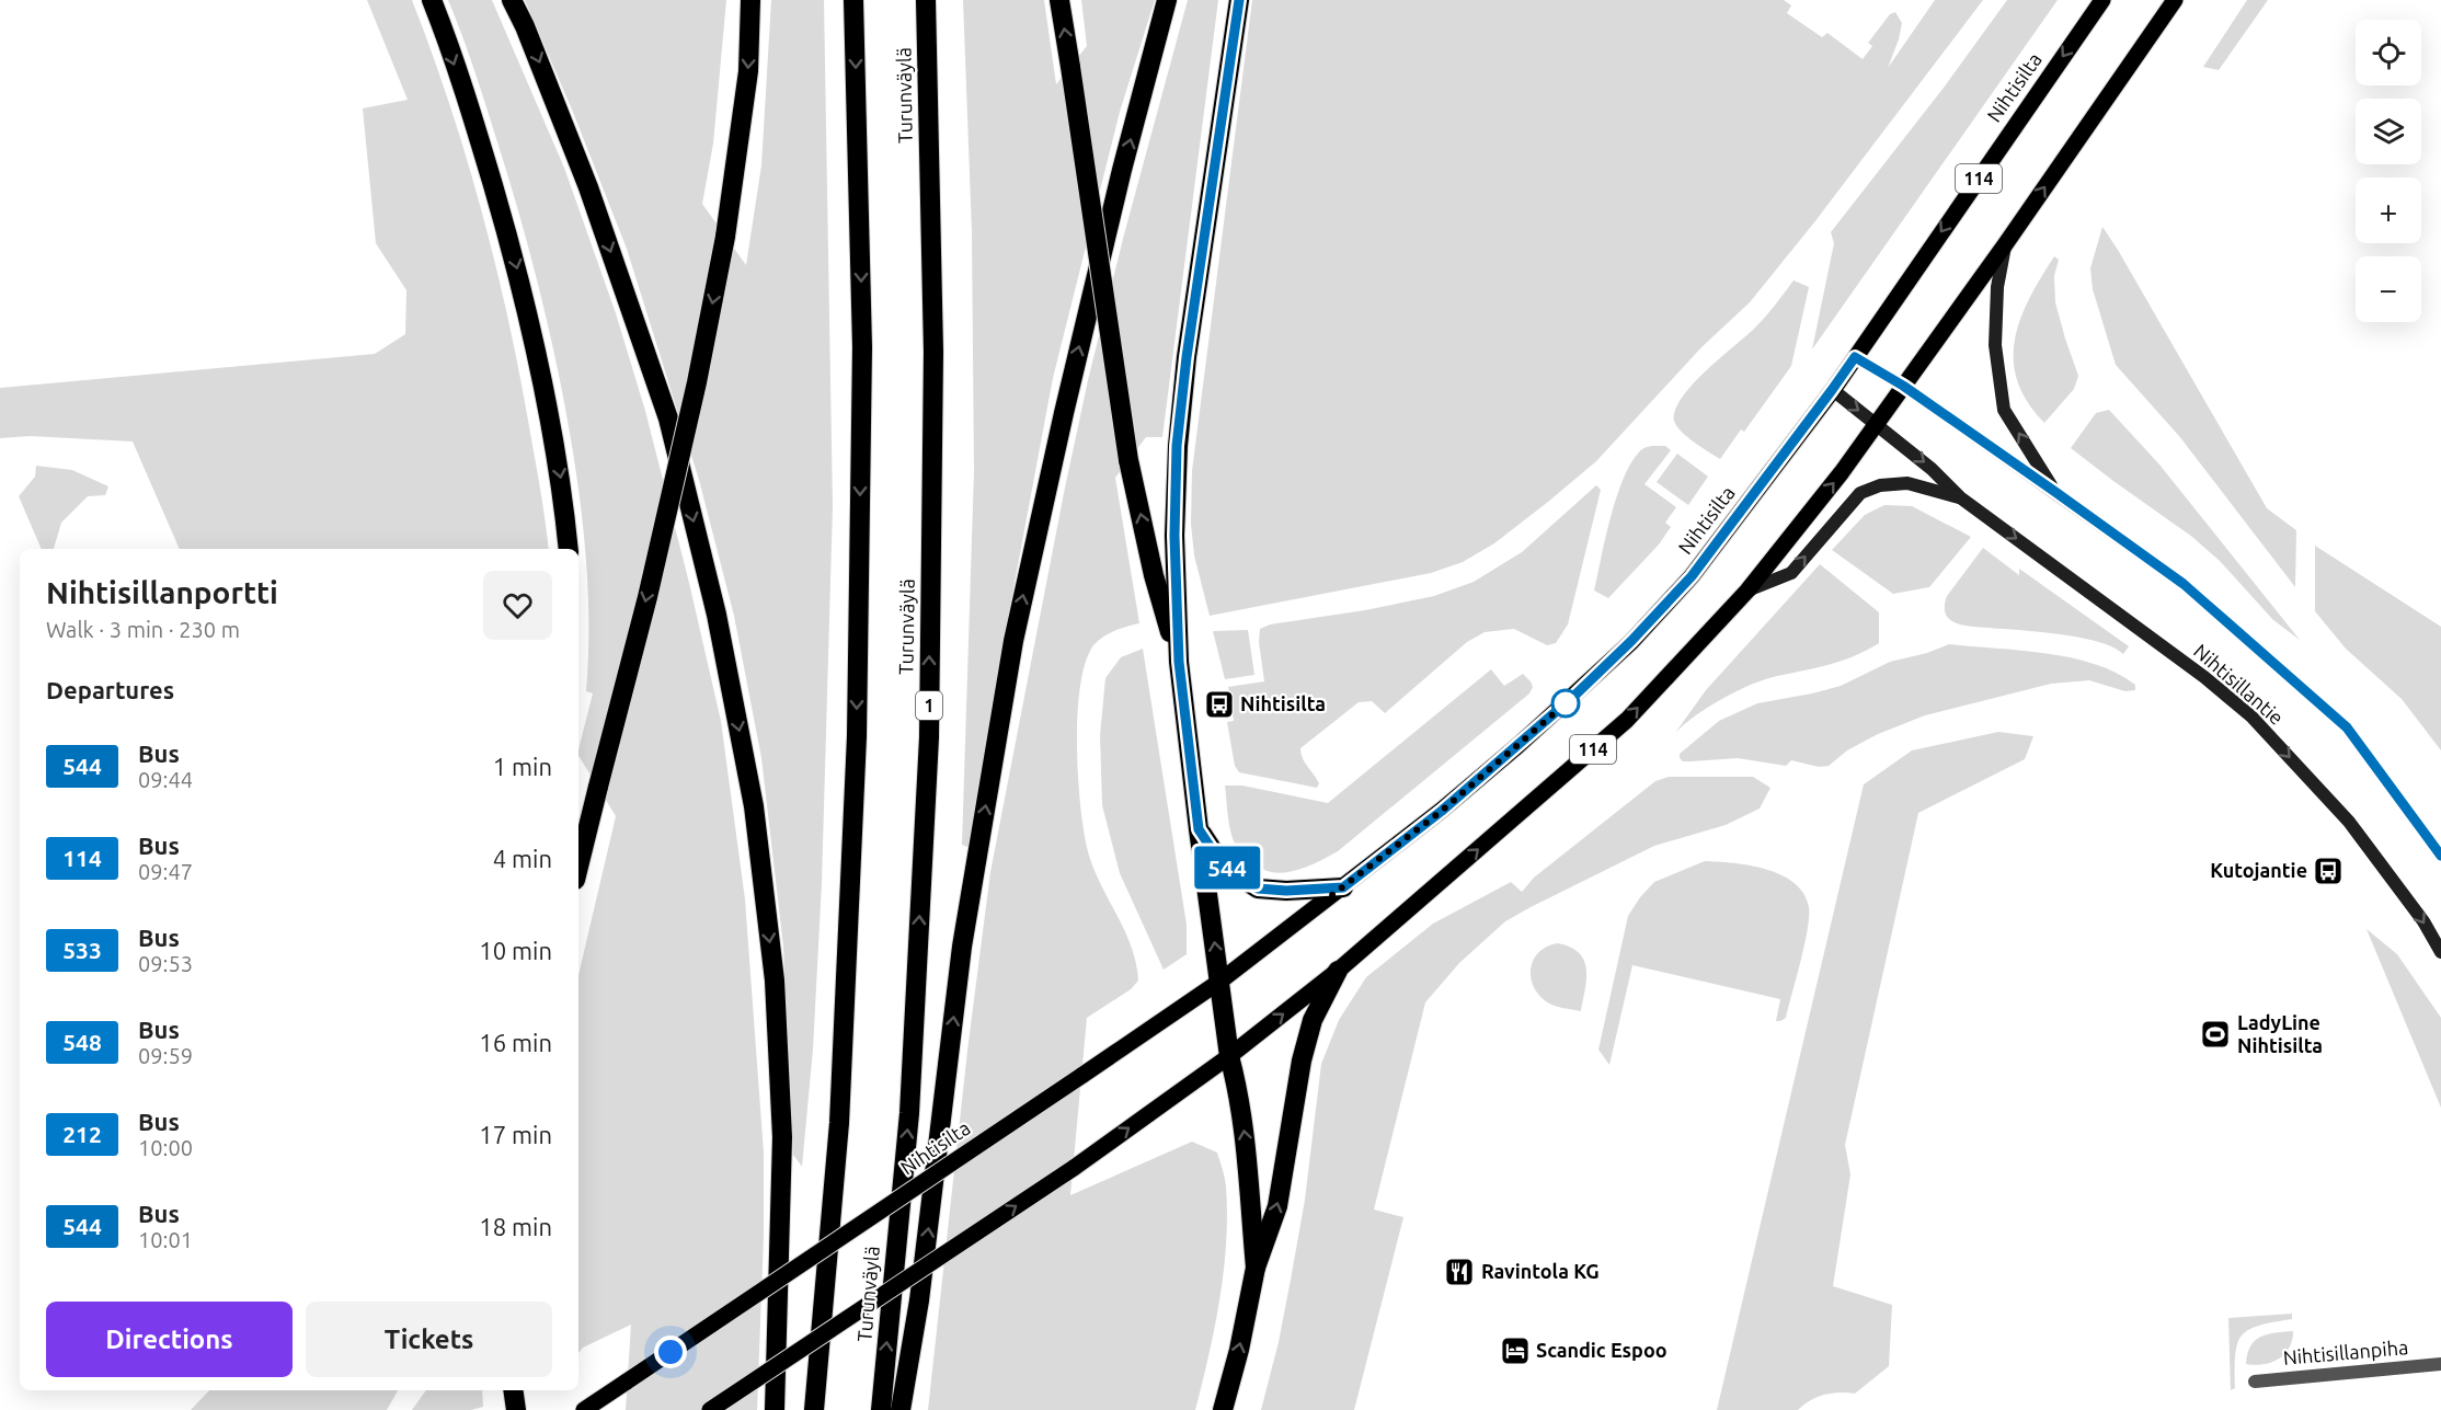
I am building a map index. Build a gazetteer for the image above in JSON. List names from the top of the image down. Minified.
{"streets":{"highway":["Turunväylä","1"],"main road":["Nihtisilta","114"],"street":["Nihtisillantie","Nihtisillanpiha"]},"crossings":[["Nihtisilta","Nihtisillantie"],["114","Nihtisillantie"]],"places":{"bus stop":["Nihtisilta","Kutojantie"],"sports":["LadyLine Nihtisilta"],"restaurant":["Ravintola KG"],"hotel":["Scandic Espoo"]},"lines":["bus line 544"],"page":{"on_map":"544","map_buttons":["+","−"],"heading":[["Nihtisillanportti","Walk · 3 min · 230 m"],"Departures"],"list":[{"mark":"544","name":"Bus","note":"09:44","value":"1 min"},{"mark":"114","name":"Bus","note":"09:47","value":"4 min"},{"mark":"533","name":"Bus","note":"09:53","value":"10 min"},{"mark":"548","name":"Bus","note":"09:59","value":"16 min"},{"mark":"212","name":"Bus","note":"10:00","value":"17 min"},{"mark":"544","name":"Bus","note":"10:01","value":"18 min"}],"buttons":["Directions","Tickets"]}}
